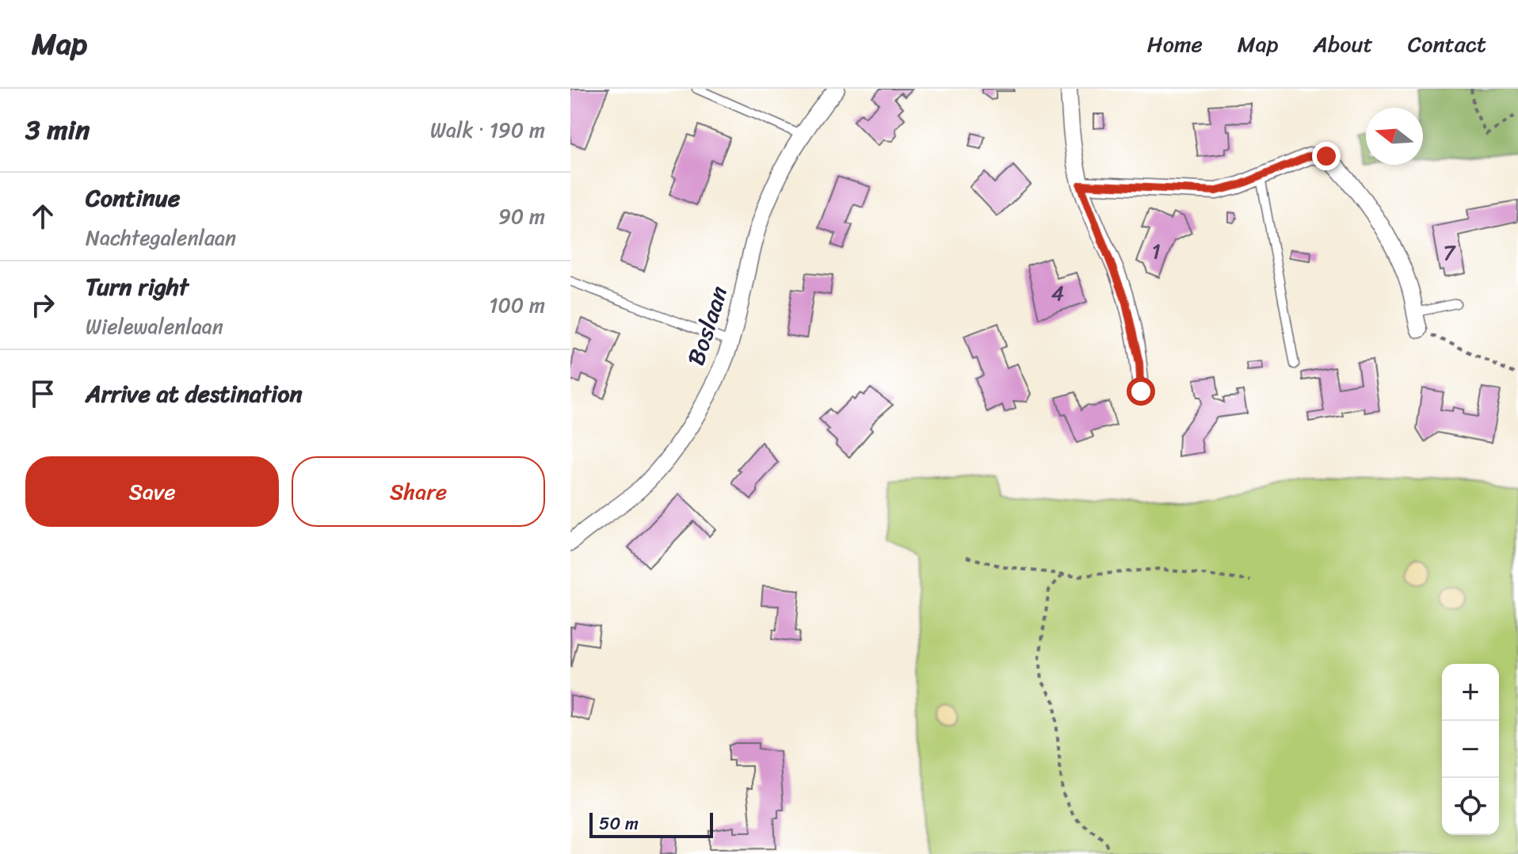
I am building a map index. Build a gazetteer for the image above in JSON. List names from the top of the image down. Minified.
{"streets":{"street":["Boslaan"]},"house_numbers":["1","7","4"],"scale_bar":"50 m","north":"left","page":{"header":"Map","nav":["Home","Map","About","Contact"],"heading":["3 min","Walk · 190 m"],"list":[["Continue","Nachtegalenlaan","90 m"],["Turn right","Wielewalenlaan","100 m"],"Arrive at destination"],"buttons":["Save","Share"],"map_buttons":["+","−"],"scale":"50 m"}}
